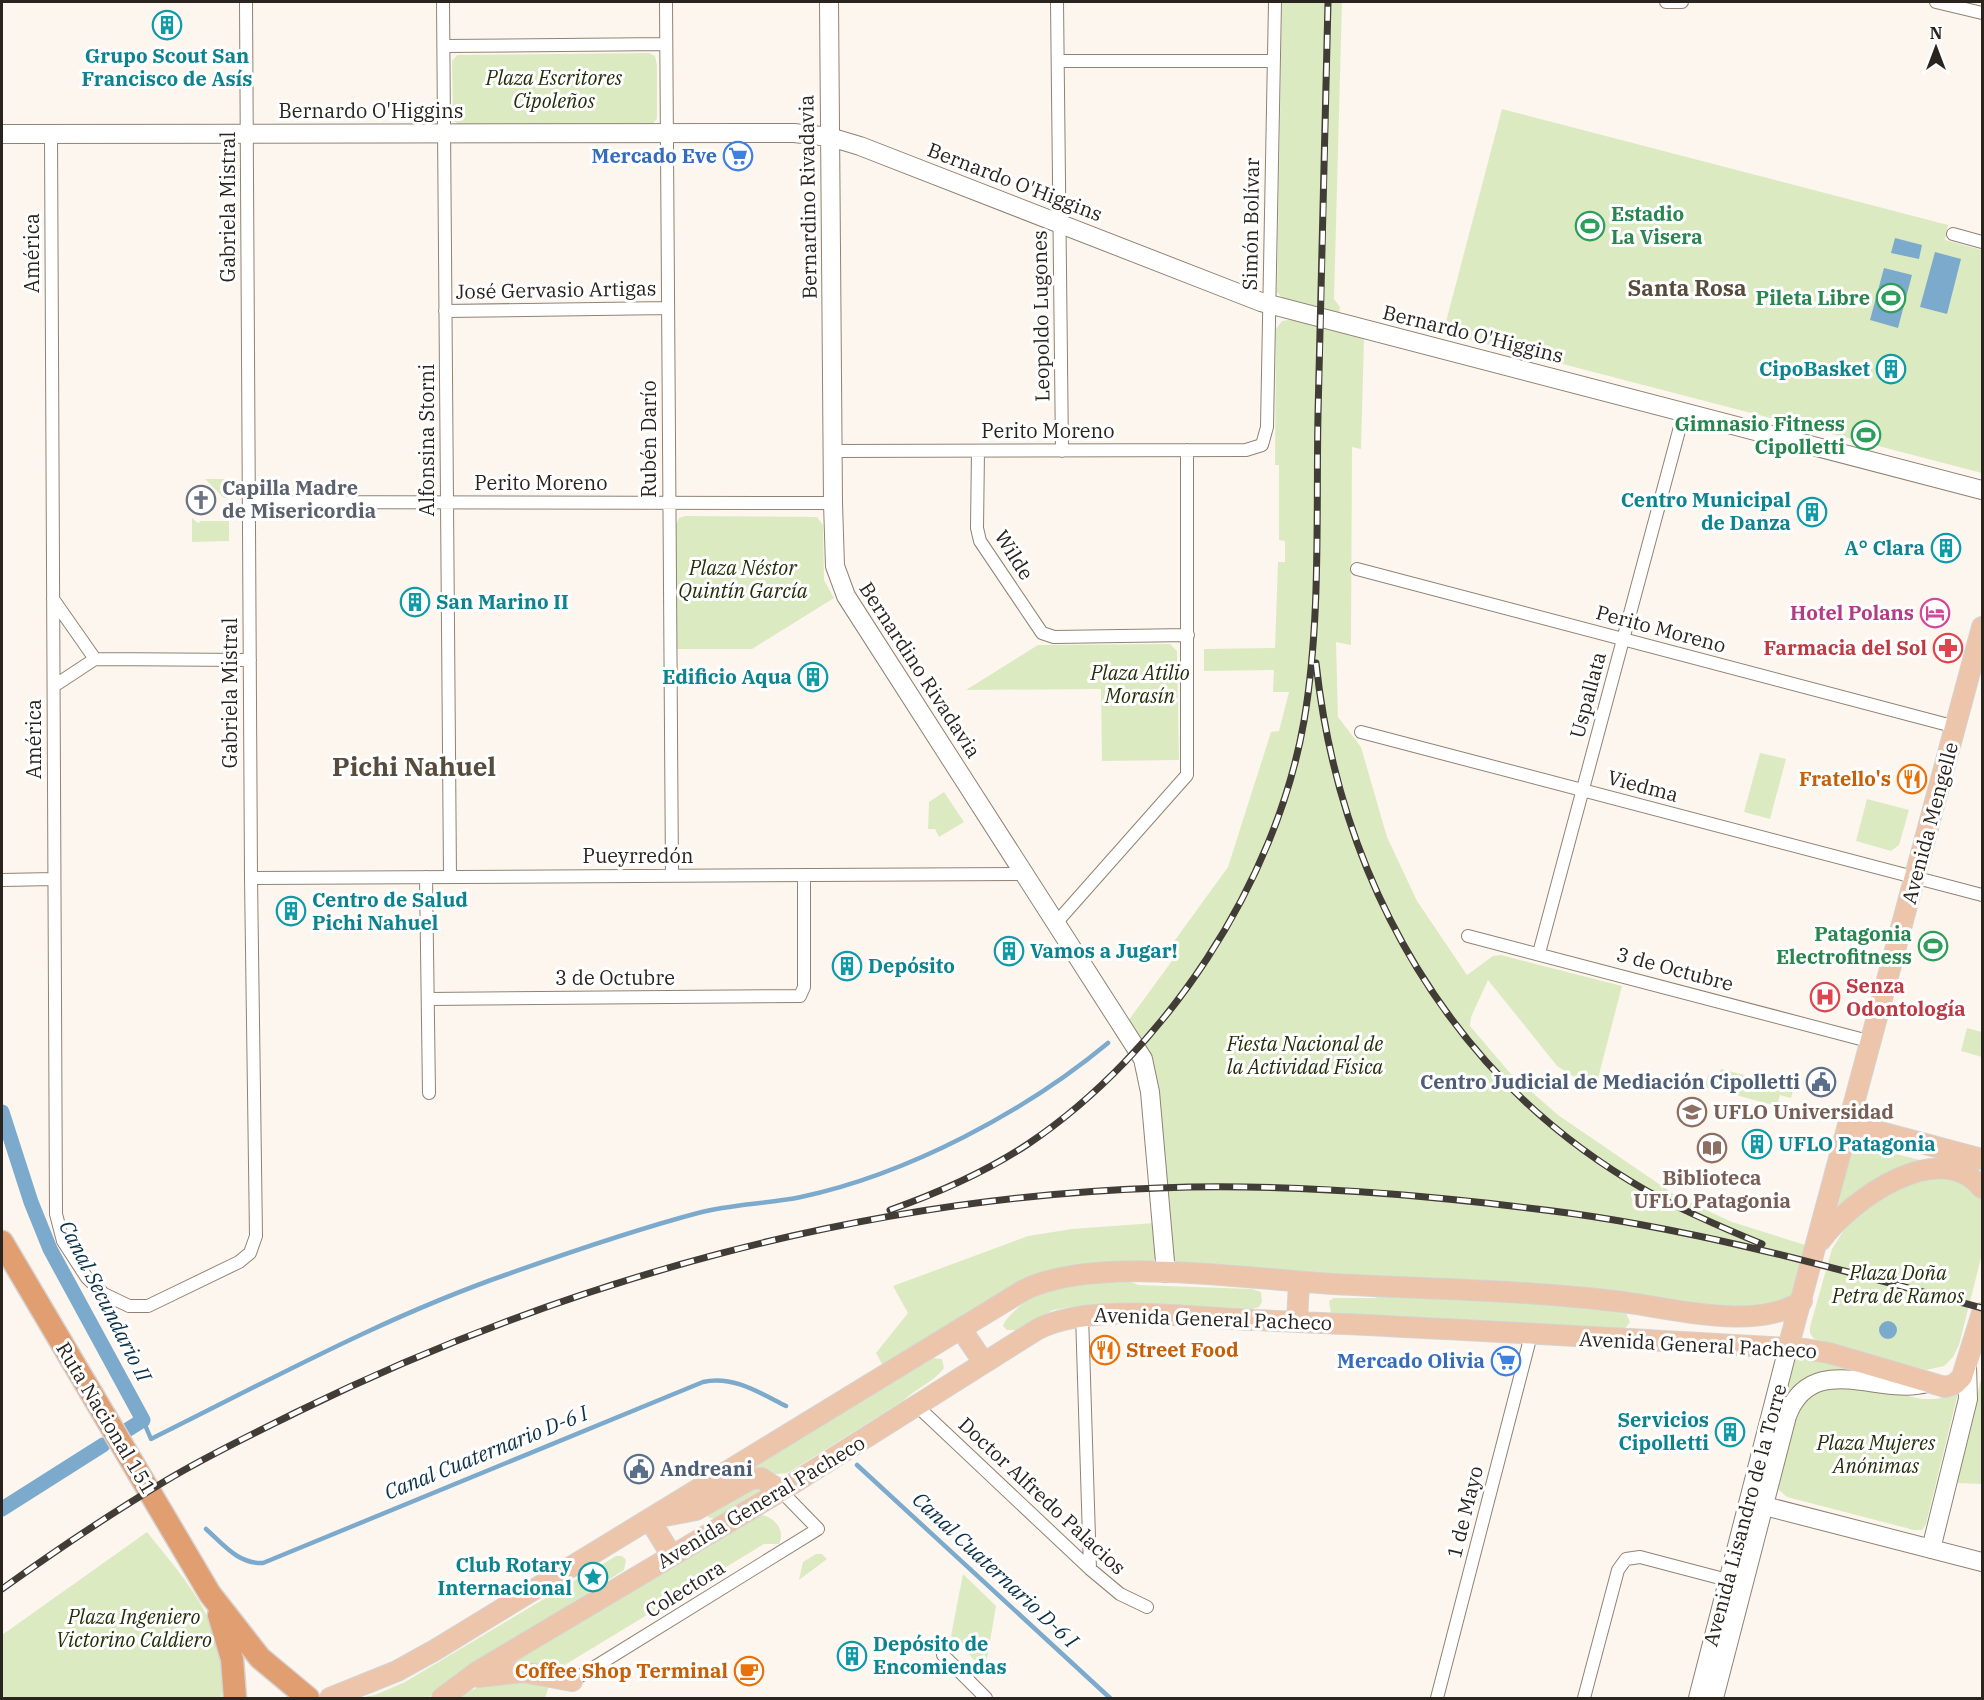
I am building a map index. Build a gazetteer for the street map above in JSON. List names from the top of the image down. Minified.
{"streets":{"highway":["Ruta Nacional 151"],"main road":["Bernardo O'Higgins","Bernardino Rivadavia","Avenida Mengelle","Avenida General Pacheco","Avenida Lisandro de la Torre"],"street":["Gabriela Mistral","Simón Bolívar","América","José Gervasio Artigas","Leopoldo Lugones","Perito Moreno","Rubén Darío","Alfonsina Storni","Wilde","Uspallata","Viedma","Pueyrredón","3 de Octubre","Doctor Alfredo Palacios","1 de Mayo","Colectora"]},"crossings":[["Bernardo O'Higgins","Bernardino Rivadavia"],["Bernardo O'Higgins","Gabriela Mistral"],["Bernardo O'Higgins","Simón Bolívar"],["Bernardo O'Higgins","América"],["Bernardo O'Higgins","Leopoldo Lugones"],["Bernardo O'Higgins","Rubén Darío"],["Bernardo O'Higgins","Alfonsina Storni"],["Bernardo O'Higgins","Uspallata"],["Bernardino Rivadavia","Perito Moreno"],["Bernardino Rivadavia","Pueyrredón"],["Bernardino Rivadavia","Avenida General Pacheco"],["Gabriela Mistral","América"],["Gabriela Mistral","Perito Moreno"],["Gabriela Mistral","Pueyrredón"],["Simón Bolívar","Perito Moreno"],["José Gervasio Artigas","Rubén Darío"],["José Gervasio Artigas","Alfonsina Storni"],["Leopoldo Lugones","Perito Moreno"],["Perito Moreno","Rubén Darío"],["Perito Moreno","Alfonsina Storni"],["Perito Moreno","Wilde"],["Perito Moreno","Uspallata"],["Perito Moreno","Avenida Mengelle"],["Rubén Darío","Pueyrredón"],["Alfonsina Storni","Pueyrredón"],["Uspallata","Viedma"],["Uspallata","3 de Octubre"],["Viedma","Avenida Mengelle"],["Avenida Mengelle","3 de Octubre"],["Avenida Mengelle","Avenida Lisandro de la Torre"],["Pueyrredón","3 de Octubre"],["Avenida General Pacheco","Doctor Alfredo Palacios"],["Avenida General Pacheco","1 de Mayo"],["Avenida General Pacheco","Avenida Lisandro de la Torre"],["Avenida General Pacheco","Colectora"]],"districts":["Santa Rosa","Pichi Nahuel"],"water":["Canal Secundario II","Canal Cuaternario D-6 I"],"parks":["Plaza Escritores Cipoleños","Plaza Néstor Quintín García","Plaza Atilio Morasín","Fiesta Nacional de la Actividad Física","Plaza Doña Petra de Ramos","Plaza Mujeres Anónimas","Plaza Ingeniero Victorino Caldiero"],"places":{"building":["Grupo Scout San Francisco de Asís","CipoBasket","Centro Municipal de Danza","A° Clara","San Marino II","Edificio Aqua","Centro de Salud Pichi Nahuel","Vamos a Jugar!","Depósito","UFLO Patagonia","Servicios Cipolletti","Depósito de Encomiendas"],"supermarket":["Mercado Eve","Mercado Olivia"],"sports":["Estadio La Visera","Pileta Libre","Gimnasio Fitness Cipolletti","Patagonia Electrofitness"],"church":["Capilla Madre de Misericordia"],"hotel":["Hotel Polans"],"pharmacy":["Farmacia del Sol"],"restaurant":["Fratello's","Street Food"],"hospital":["Senza Odontología"],"public building":["Centro Judicial de Mediación Cipolletti","Andreani"],"school or university":["UFLO Universidad"],"library":["Biblioteca UFLO Patagonia"],"place":["Club Rotary Internacional"],"cafe":["Coffee Shop Terminal"]},"north":"top"}
